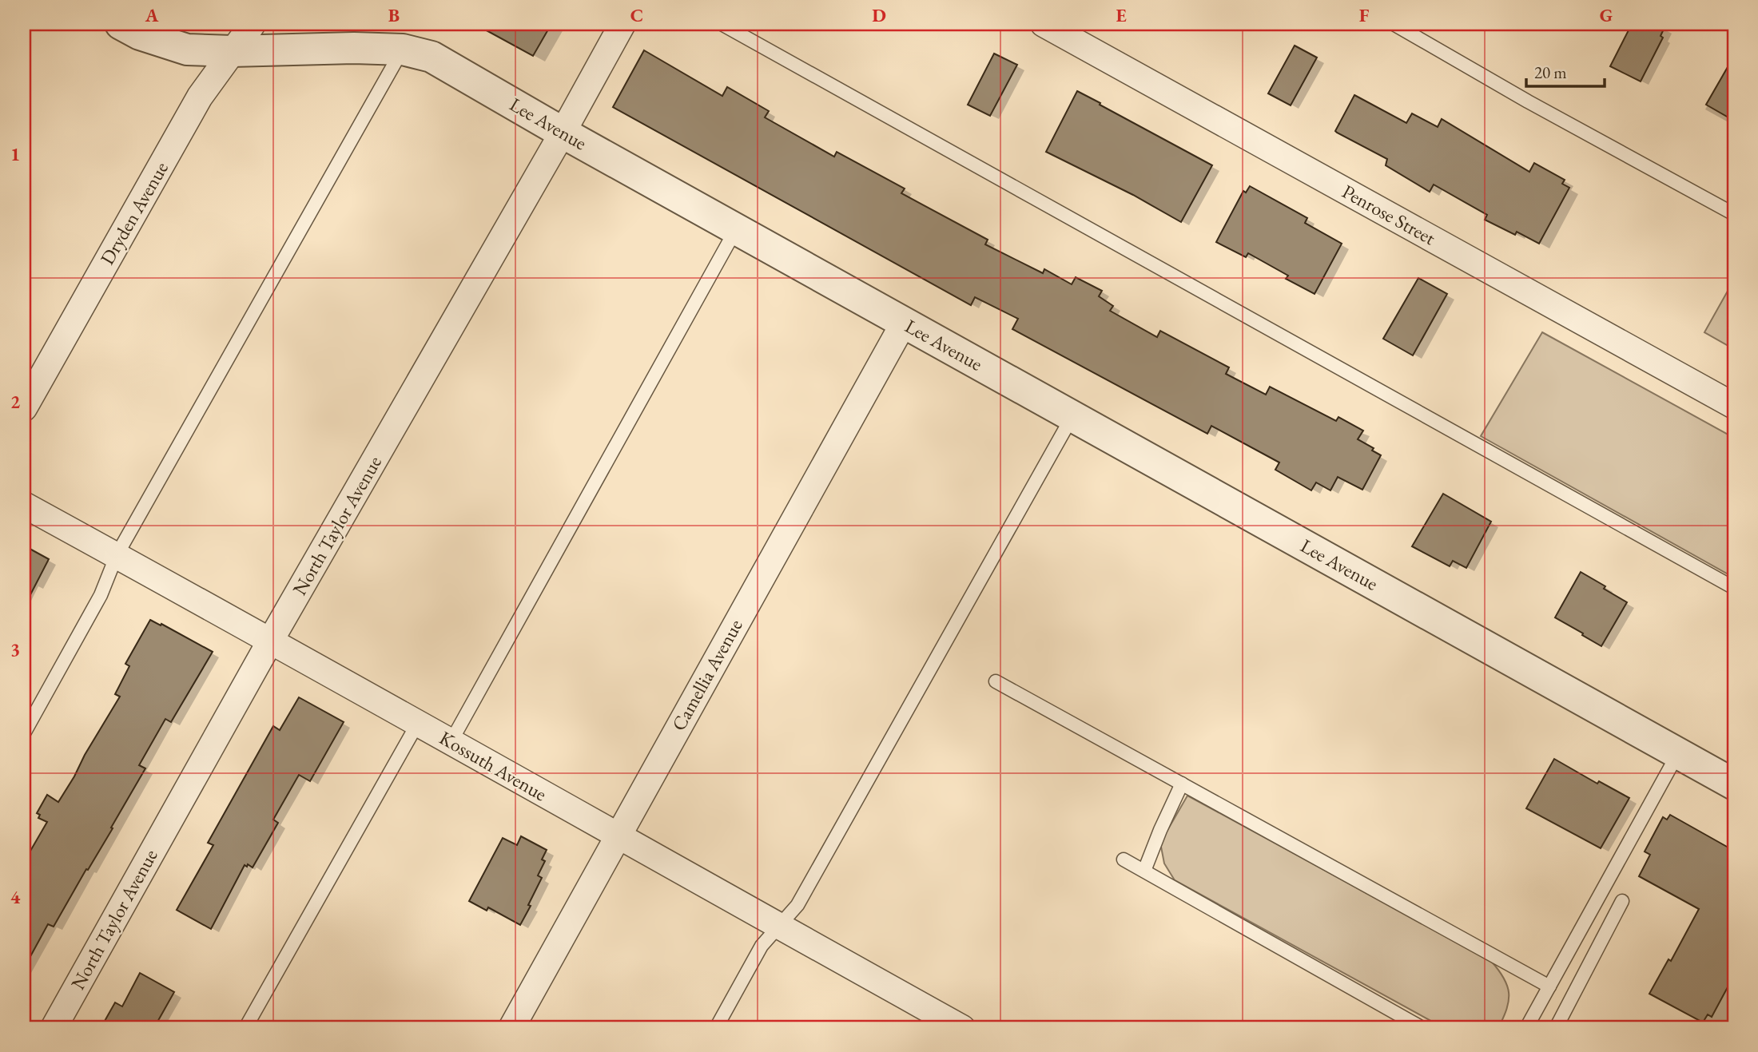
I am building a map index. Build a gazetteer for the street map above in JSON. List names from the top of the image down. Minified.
{"streets":{"street":["Lee Avenue","Dryden Avenue","Penrose Street","North Taylor Avenue","Camellia Avenue","Kossuth Avenue"]},"crossings":[["Lee Avenue","Dryden Avenue"],["Lee Avenue","North Taylor Avenue"],["Lee Avenue","Camellia Avenue"],["North Taylor Avenue","Kossuth Avenue"],["Camellia Avenue","Kossuth Avenue"]],"scale_bar":"20 m","grid":{"columns":["A","B","C","D","E","F","G"],"rows":["1","2","3","4"]}}
